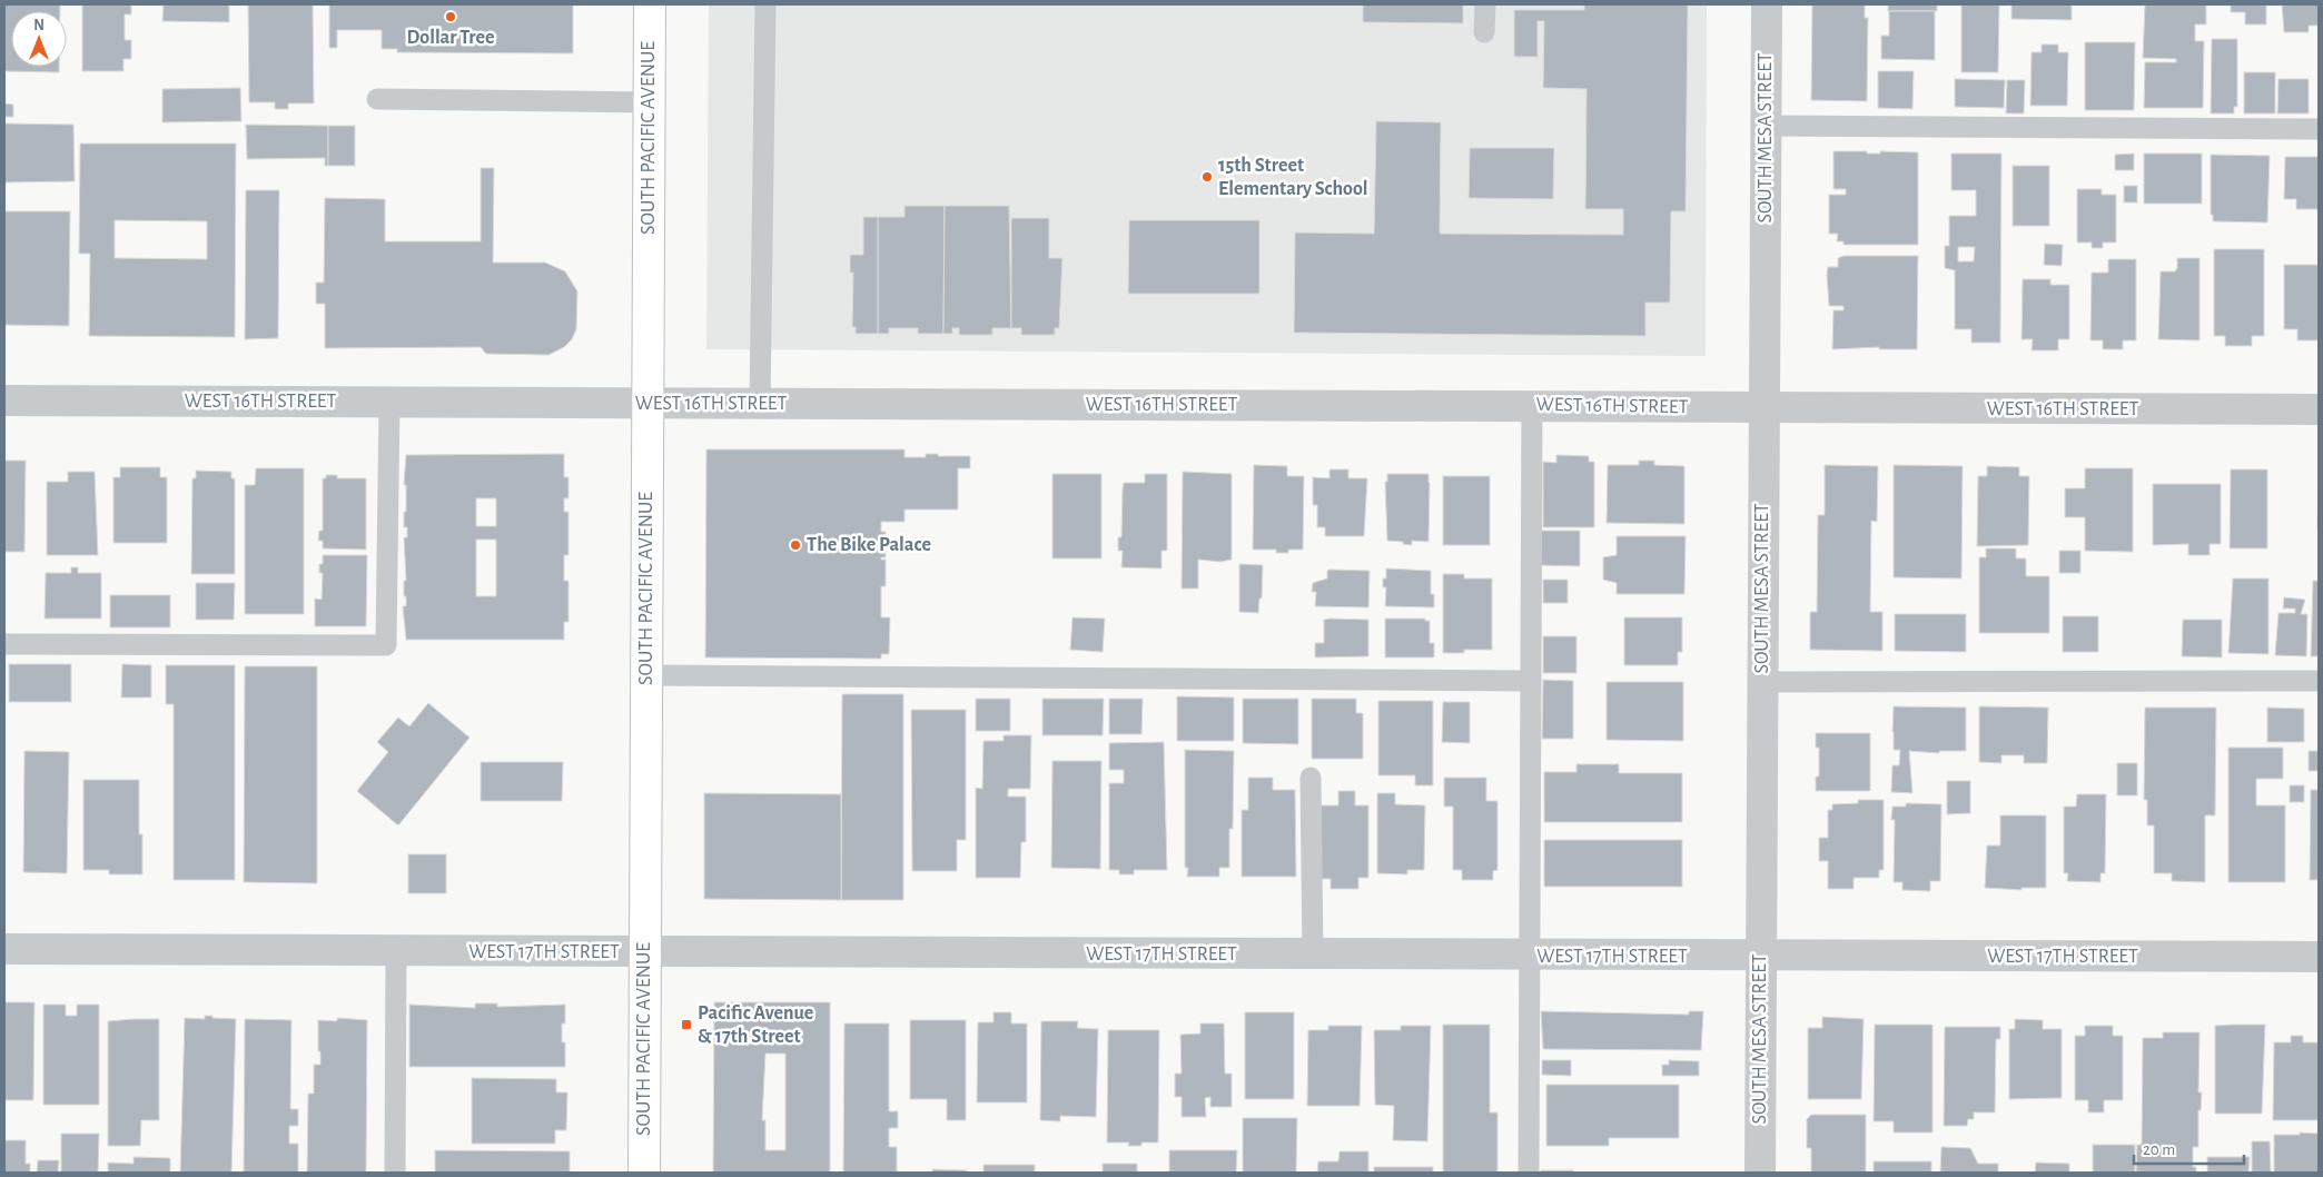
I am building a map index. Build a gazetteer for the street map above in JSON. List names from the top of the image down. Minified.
{"streets":{"main road":["SOUTH PACIFIC AVENUE"],"street":["SOUTH MESA STREET","WEST 16TH STREET","WEST 17TH STREET"]},"crossings":[["SOUTH PACIFIC AVENUE","WEST 16TH STREET"],["SOUTH PACIFIC AVENUE","WEST 17TH STREET"],["SOUTH MESA STREET","WEST 16TH STREET"],["SOUTH MESA STREET","WEST 17TH STREET"]],"places":{"other":["Dollar Tree","15th Street Elementary School","The Bike Palace"],"transit":["Pacific Avenue & 17th Street"]},"scale_bar":"20 m","north":"top"}
